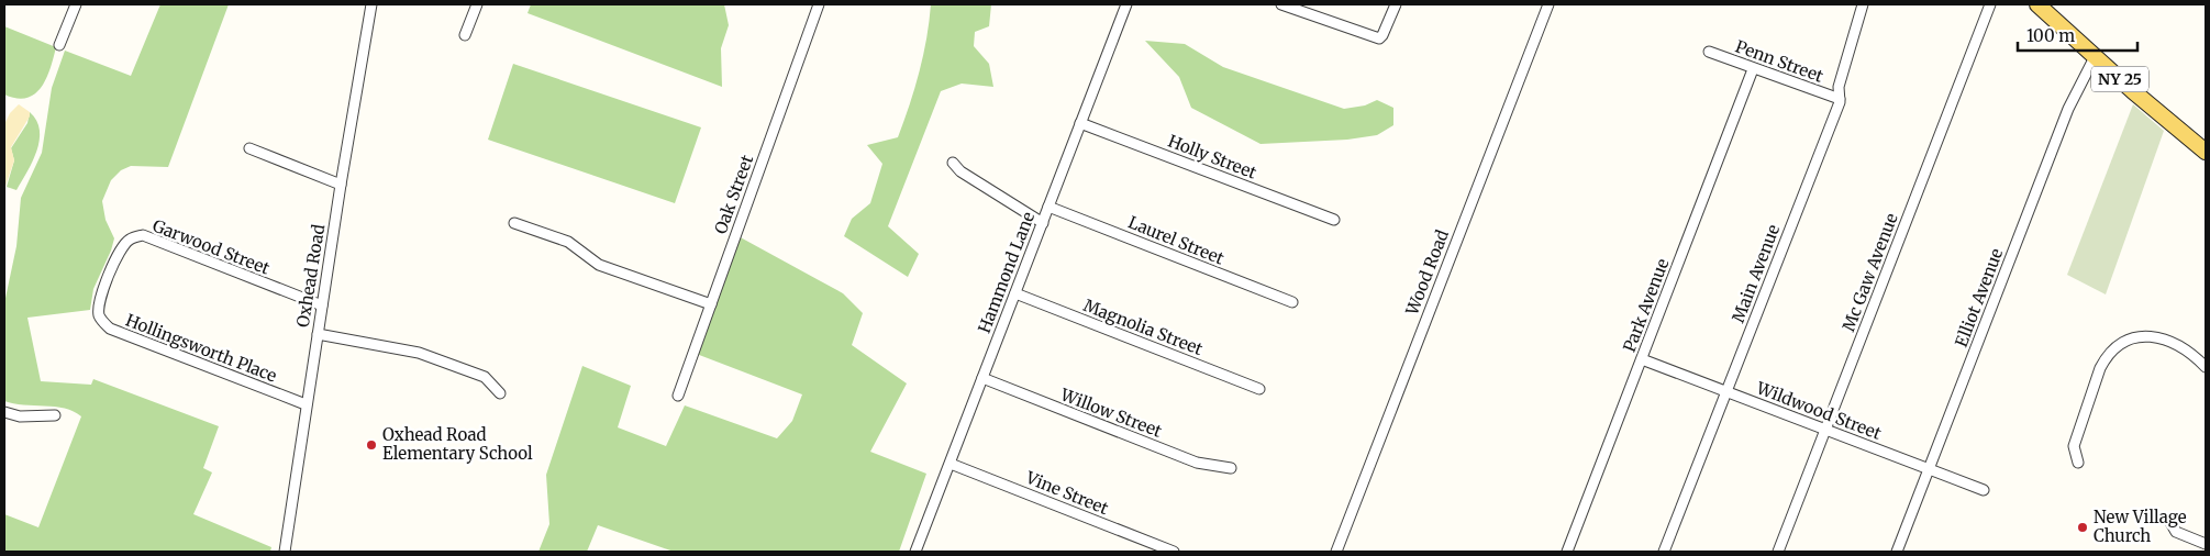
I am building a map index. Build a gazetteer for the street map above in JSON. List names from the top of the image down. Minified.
{"streets":{"main road":["NY 25"],"street":["Penn Street","Holly Street","Oak Street","Laurel Street","Garwood Street","Hammond Lane","Wood Road","Mc Gaw Avenue","Main Avenue","Oxhead Road","Elliot Avenue","Park Avenue","Magnolia Street","Hollingsworth Place","Wildwood Street","Willow Street","Vine Street"]},"crossings":[["Penn Street","Main Avenue"],["Penn Street","Park Avenue"],["NY 25","Elliot Avenue"],["Holly Street","Hammond Lane"],["Laurel Street","Hammond Lane"],["Garwood Street","Oxhead Road"],["Garwood Street","Hollingsworth Place"],["Hammond Lane","Magnolia Street"],["Hammond Lane","Willow Street"],["Hammond Lane","Vine Street"],["Mc Gaw Avenue","Wildwood Street"],["Main Avenue","Wildwood Street"],["Oxhead Road","Hollingsworth Place"],["Elliot Avenue","Wildwood Street"],["Park Avenue","Wildwood Street"]],"places":["Oxhead Road Elementary School","New Village Church"],"scale_bar":"100 m"}
